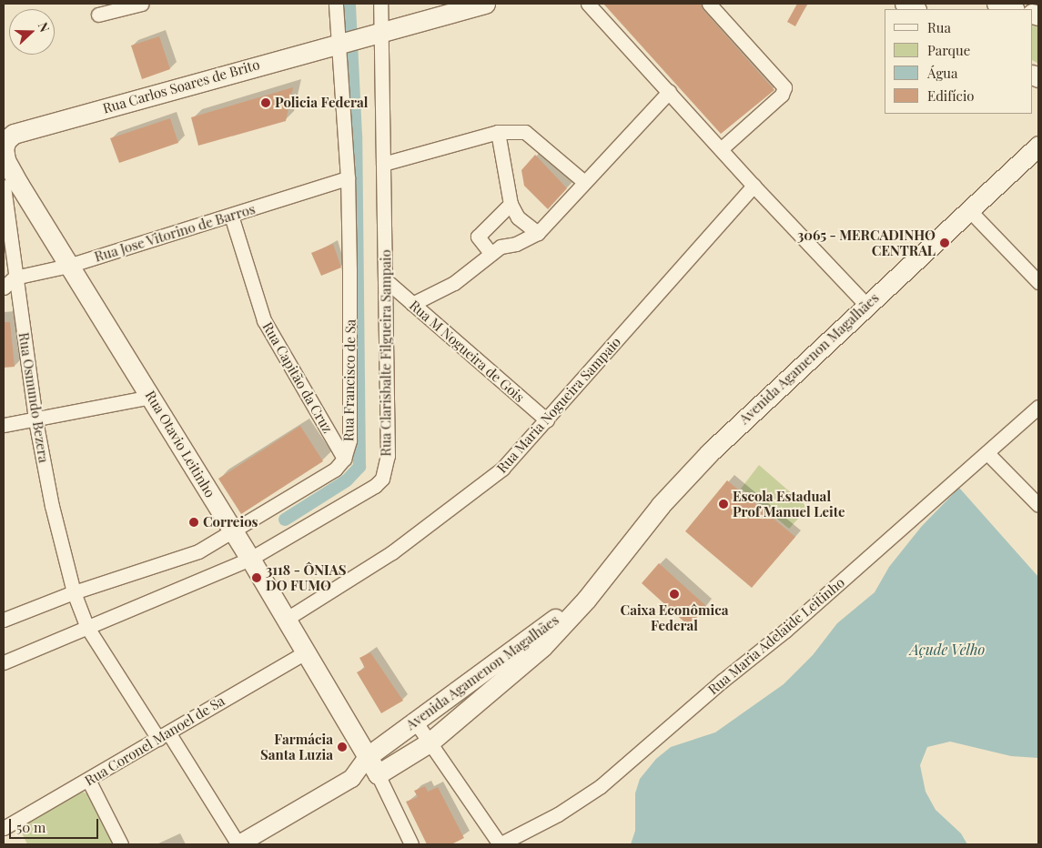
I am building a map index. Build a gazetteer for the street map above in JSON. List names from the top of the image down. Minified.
{"streets":{"main road":["Rua Carlos Soares de Brito","Avenida Agamenon Magalhães","Rua Otavio Leitinho"],"street":["Rua Jose Vitorino de Barros","Rua M Nogueira de Gois","Rua Clarisbalte Filgueira Sampaio","Rua Capitão da Cruz","Rua Francisco de Sa","Rua Osmundo Bezera","Rua Maria Nogueira Sampaio","Rua Maria Adelaide Leitinho","Rua Coronel Manoel de Sa"]},"crossings":[["Rua Carlos Soares de Brito","Rua Clarisbalte Filgueira Sampaio"],["Rua Carlos Soares de Brito","Rua Francisco de Sa"],["Rua Carlos Soares de Brito","Rua Otavio Leitinho"],["Rua Jose Vitorino de Barros","Rua Capitão da Cruz"],["Rua Jose Vitorino de Barros","Rua Francisco de Sa"],["Rua Jose Vitorino de Barros","Rua Osmundo Bezera"],["Rua Jose Vitorino de Barros","Rua Otavio Leitinho"],["Rua M Nogueira de Gois","Rua Clarisbalte Filgueira Sampaio"],["Rua M Nogueira de Gois","Rua Maria Nogueira Sampaio"],["Rua Clarisbalte Filgueira Sampaio","Rua Francisco de Sa"],["Rua Clarisbalte Filgueira Sampaio","Rua Osmundo Bezera"],["Rua Clarisbalte Filgueira Sampaio","Rua Otavio Leitinho"],["Avenida Agamenon Magalhães","Rua Otavio Leitinho"],["Rua Capitão da Cruz","Rua Francisco de Sa"],["Rua Francisco de Sa","Rua Osmundo Bezera"],["Rua Francisco de Sa","Rua Otavio Leitinho"],["Rua Osmundo Bezera","Rua Coronel Manoel de Sa"],["Rua Maria Nogueira Sampaio","Rua Otavio Leitinho"],["Rua Otavio Leitinho","Rua Coronel Manoel de Sa"]],"water":["Açude Velho"],"places":["Policia Federal","3065 - MERCADINHO CENTRAL","Escola Estadual Prof Manuel Leite","Correios","3118 - ÔNIAS DO FUMO","Caixa Econômica Federal","Farmácia Santa Luzia"],"legend":["Rua","Parque","Água","Edifício"],"scale_bar":"50 m","north":"right"}
